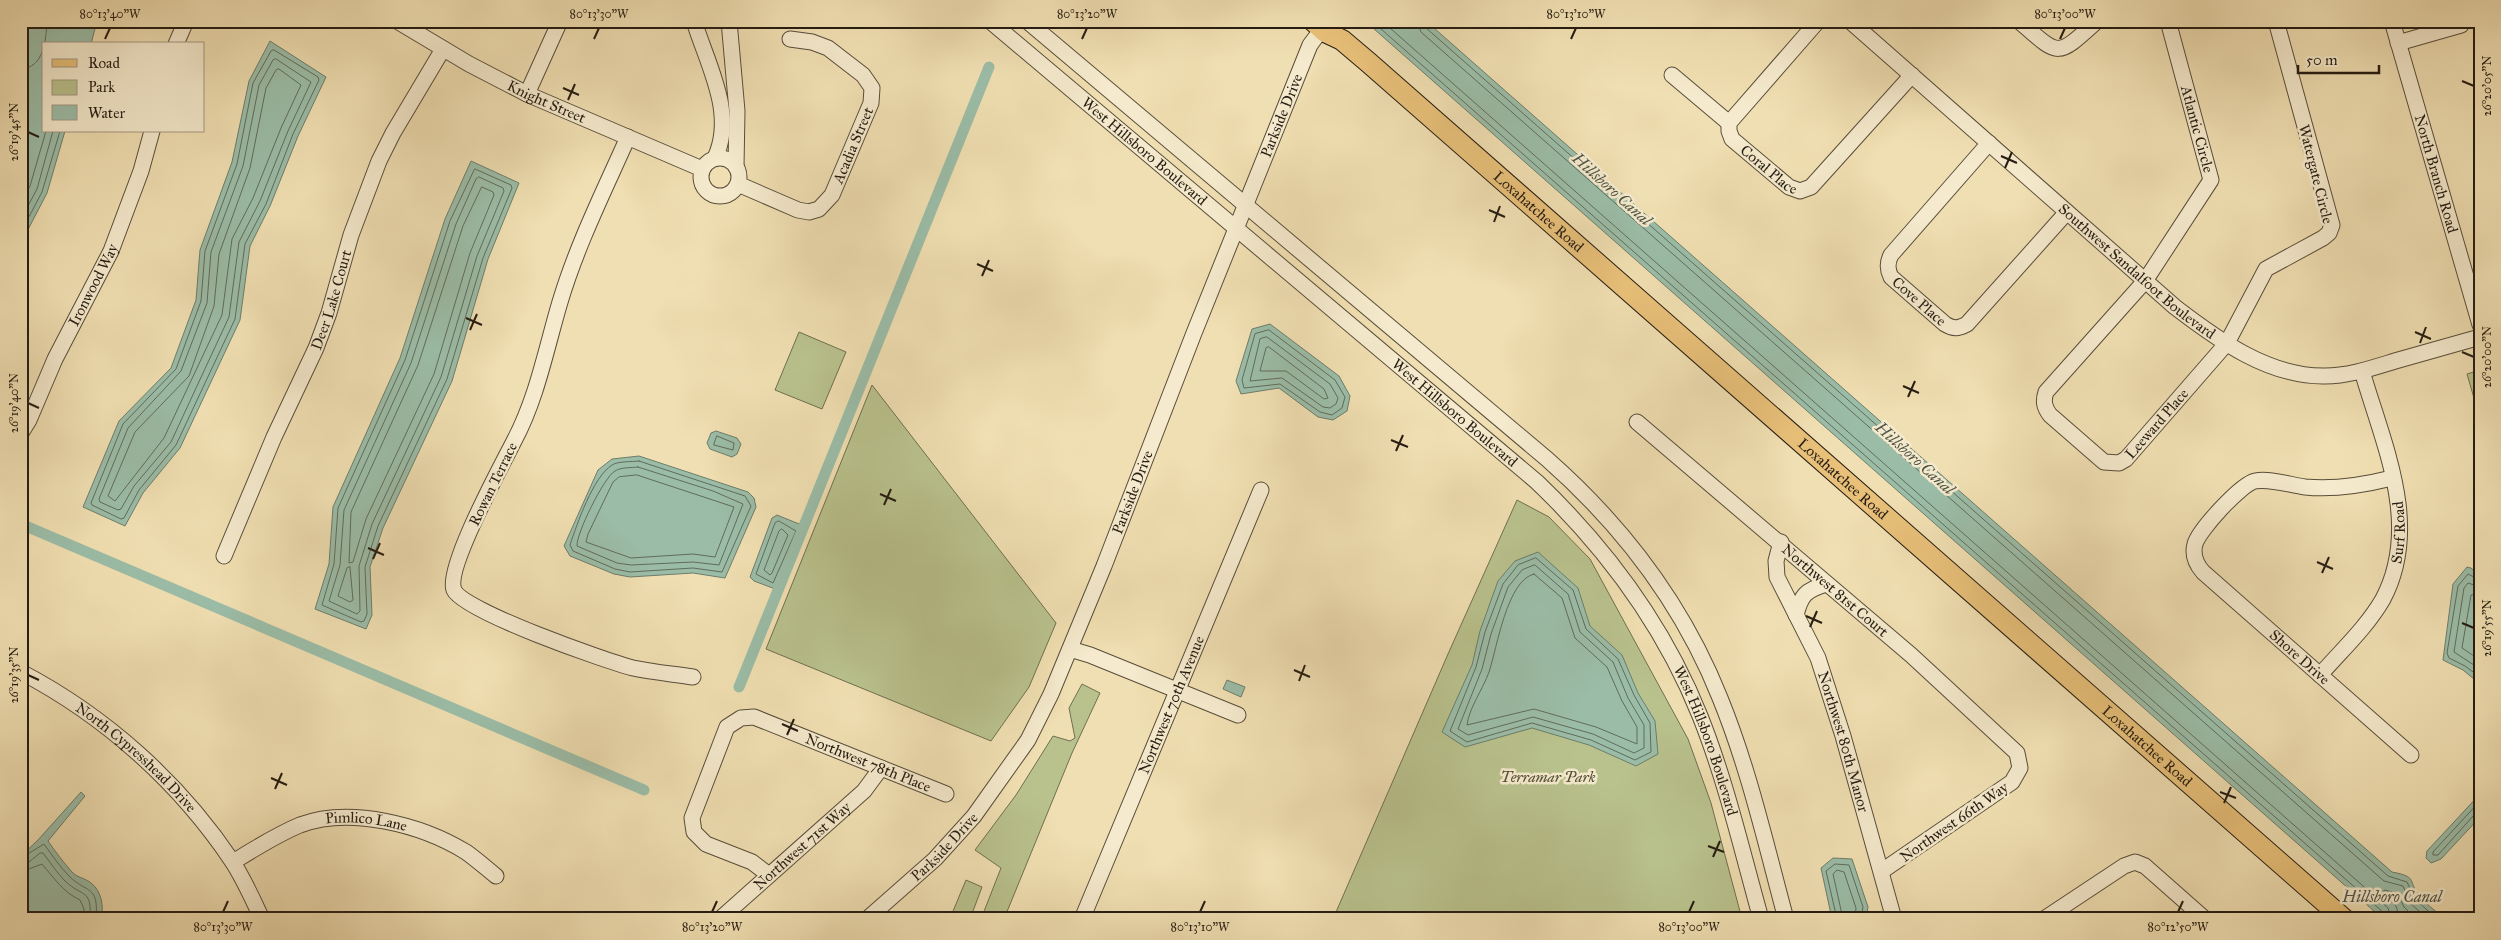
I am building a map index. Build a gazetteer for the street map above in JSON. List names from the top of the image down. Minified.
{"streets":{"main road":["Loxahatchee Road"],"street":["Knight Street","Parkside Drive","Atlantic Circle","Acadia Street","West Hillsboro Boulevard","Coral Place","North Branch Road","Watergate Circle","Southwest Sandalfoot Boulevard","Ironwood Way","Deer Lake Court","Cove Place","Leeward Place","Rowan Terrace","Surf Road","Northwest 81st Court","Shore Drive","Northwest 70th Avenue","Northwest 80th Manor","North Cypresshead Drive","Northwest 78th Place","Northwest 66th Way","Pimlico Lane","Northwest 71st Way"]},"crossings":[["Knight Street","Acadia Street"],["Knight Street","Deer Lake Court"],["Knight Street","Rowan Terrace"],["Parkside Drive","West Hillsboro Boulevard"],["Parkside Drive","Loxahatchee Road"],["Atlantic Circle","Southwest Sandalfoot Boulevard"],["Atlantic Circle","Leeward Place"],["Coral Place","Southwest Sandalfoot Boulevard"],["Watergate Circle","Southwest Sandalfoot Boulevard"],["Watergate Circle","Leeward Place"],["Southwest Sandalfoot Boulevard","Cove Place"],["Southwest Sandalfoot Boulevard","Leeward Place"],["Southwest Sandalfoot Boulevard","Surf Road"],["Surf Road","Shore Drive"],["Northwest 81st Court","Northwest 80th Manor"],["Northwest 81st Court","Northwest 66th Way"],["Northwest 80th Manor","Northwest 66th Way"],["North Cypresshead Drive","Pimlico Lane"],["Northwest 78th Place","Northwest 71st Way"]],"water":["Hillsboro Canal"],"parks":["Terramar Park"],"legend":["Road","Park","Water"],"scale_bar":"50 m","coordinates":["80°13'40\"W","80°13'30\"W","80°13'20\"W","80°13'10\"W","80°13'00\"W","26°20'05\"N","26°19'45\"N","26°20'00\"N","26°19'40\"N","26°19'55\"N","26°19'35\"N","80°12'50\"W"]}
